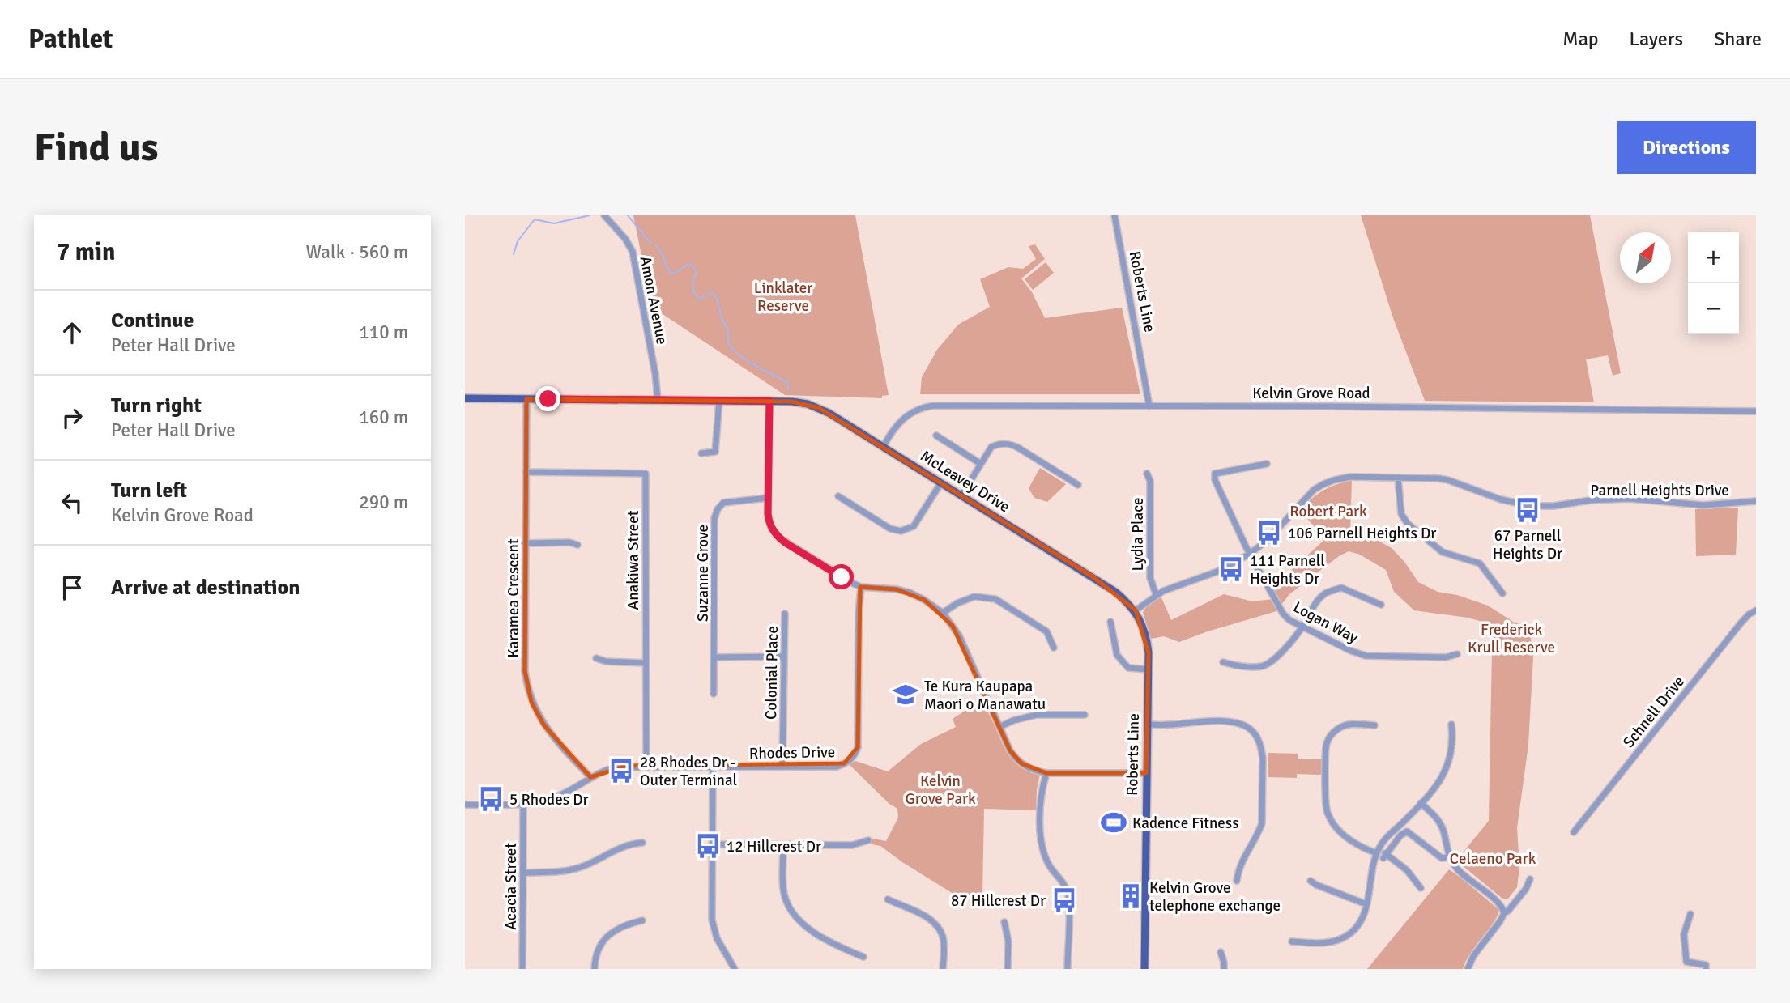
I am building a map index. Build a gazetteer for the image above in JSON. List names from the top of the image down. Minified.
{"streets":{"main road":["Roberts Line","McLeavey Drive"],"street":["Amon Avenue","Kelvin Grove Road","Parnell Heights Drive","Lydia Place","Anakiwa Street","Suzanne Grove","Karamea Crescent","Logan Way","Colonial Place","Schnell Drive","Rhodes Drive","Acacia Street"]},"crossings":[["Roberts Line","Kelvin Grove Road"],["Roberts Line","McLeavey Drive"],["Roberts Line","Parnell Heights Drive"],["Kelvin Grove Road","McLeavey Drive"],["McLeavey Drive","Parnell Heights Drive"],["Parnell Heights Drive","Lydia Place"],["Parnell Heights Drive","Logan Way"],["Anakiwa Street","Karamea Crescent"],["Anakiwa Street","Rhodes Drive"],["Karamea Crescent","Rhodes Drive"],["Colonial Place","Rhodes Drive"],["Rhodes Drive","Acacia Street"]],"parks":["Linklater Reserve","Robert Park","Frederick Krull Reserve","Kelvin Grove Park","Celaeno Park"],"places":{"bus stop":["67 Parnell Heights Dr","106 Parnell Heights Dr","111 Parnell Heights Dr","28 Rhodes Dr - Outer Terminal","5 Rhodes Dr","12 Hillcrest Dr","87 Hillcrest Dr"],"school or university":["Te Kura Kaupapa Maori o Manawatu"],"sports":["Kadence Fitness"],"building":["Kelvin Grove telephone exchange"]},"north":"top right","page":{"header":"Pathlet","nav":["Map","Layers","Share"],"buttons":"Directions","title":"Find us","heading":["7 min","Walk · 560 m"],"map_buttons":["+","−"],"list":[["Continue","Peter Hall Drive","110 m"],["Turn right","Peter Hall Drive","160 m"],["Turn left","Kelvin Grove Road","290 m"],"Arrive at destination"]}}
